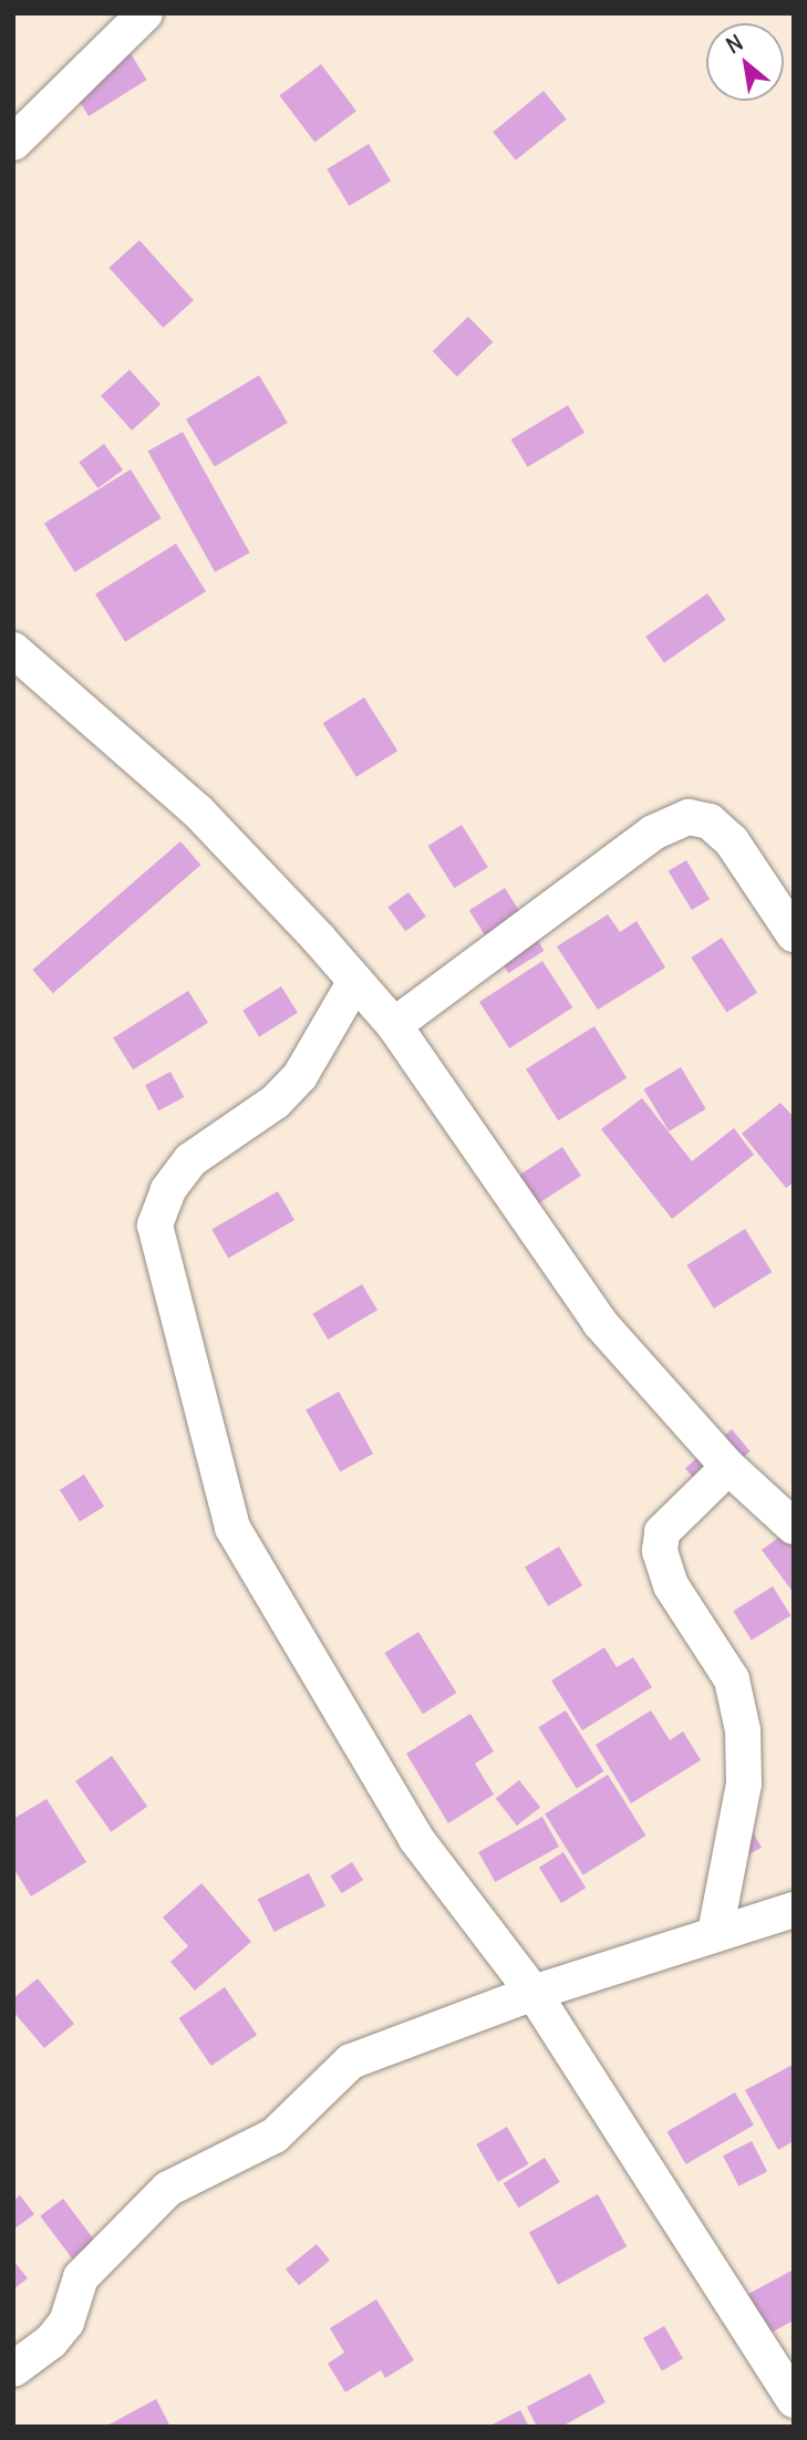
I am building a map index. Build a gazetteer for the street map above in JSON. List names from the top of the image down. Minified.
{"north":"top left"}
